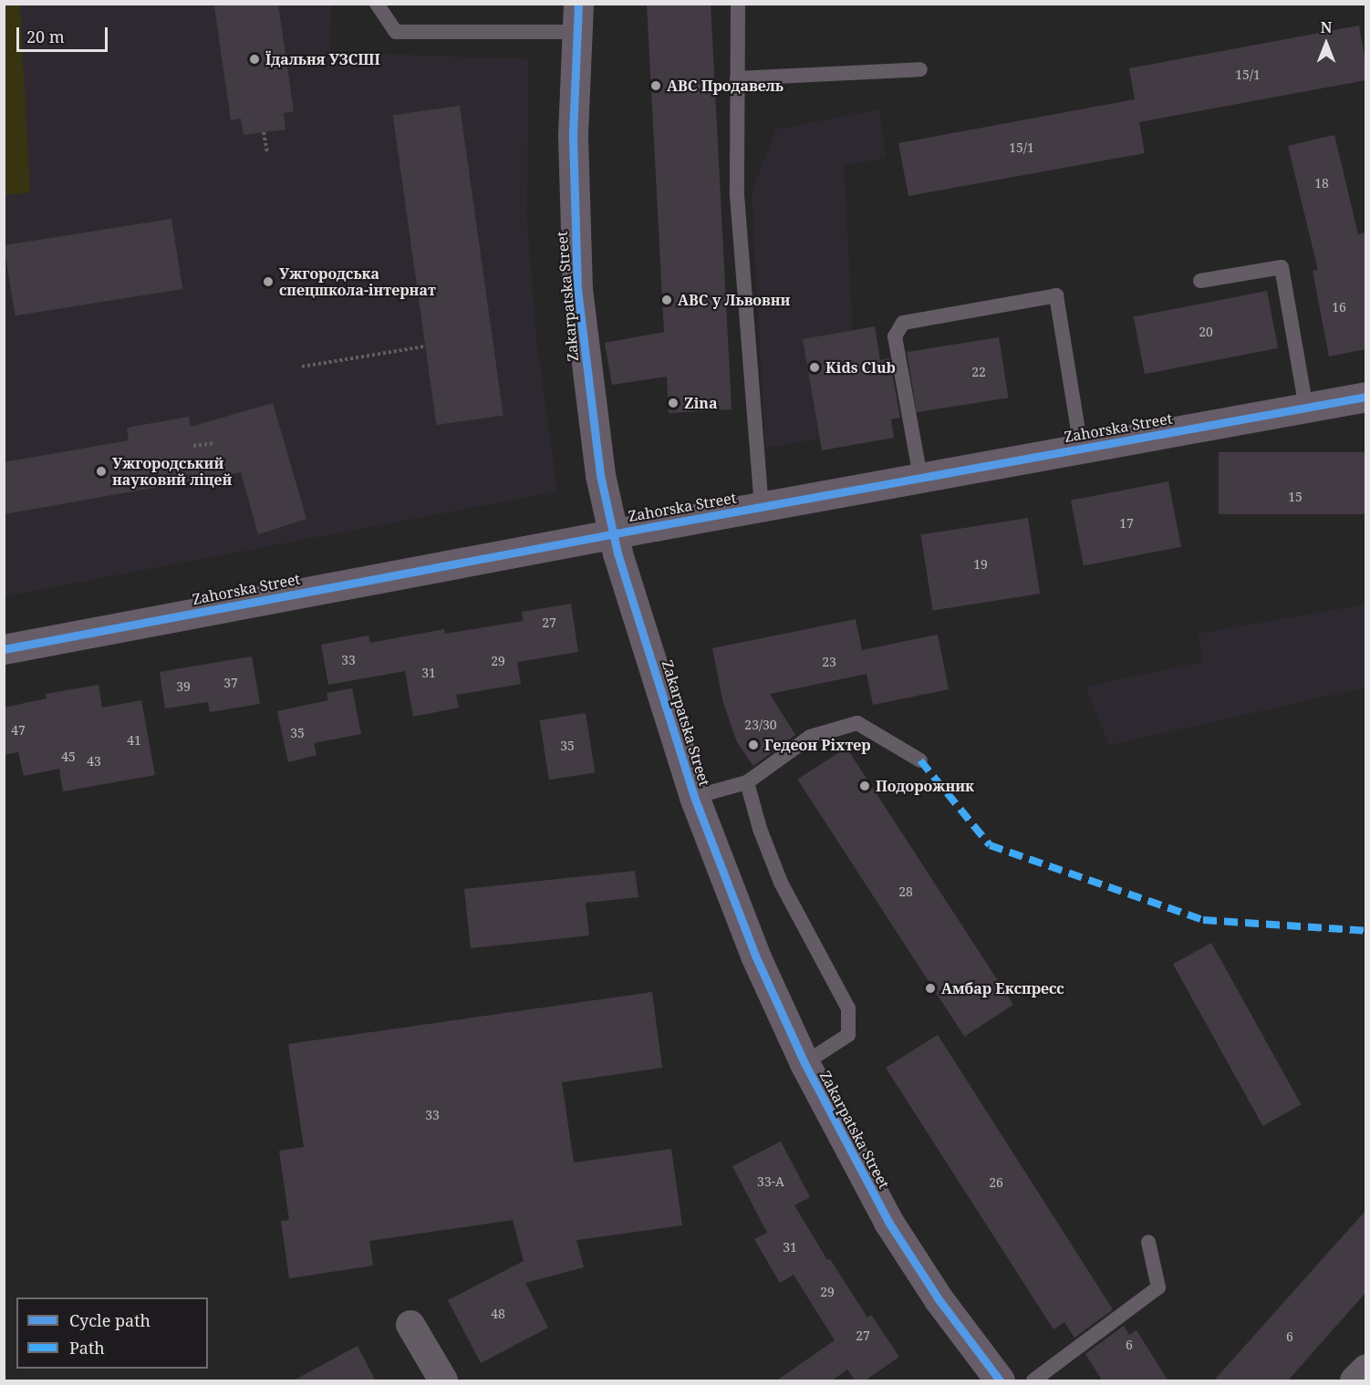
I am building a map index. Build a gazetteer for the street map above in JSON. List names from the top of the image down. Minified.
{"streets":{"street":["Zakarpatska Street","Zahorska Street"]},"crossings":[["Zakarpatska Street","Zahorska Street"]],"places":["Їдальня УЗСШІ","ABC Продавель","Ужгородська спецшкола-інтернат","ABC у Львовни","Kids Club","Zina","Ужгородський науковий ліцей","Гедеон Ріхтер","Подорожник","Амбар Експресс"],"house_numbers":["15/1","15/1","18","16","20","22","15","17","19","27","33","29","23","31","37","39","23/30","47","35","41","35","45","43","28","33","33-А","26","31","29","48","27","6","6"],"legend":["Cycle path","Path"],"scale_bar":"20 m","north":"top"}
